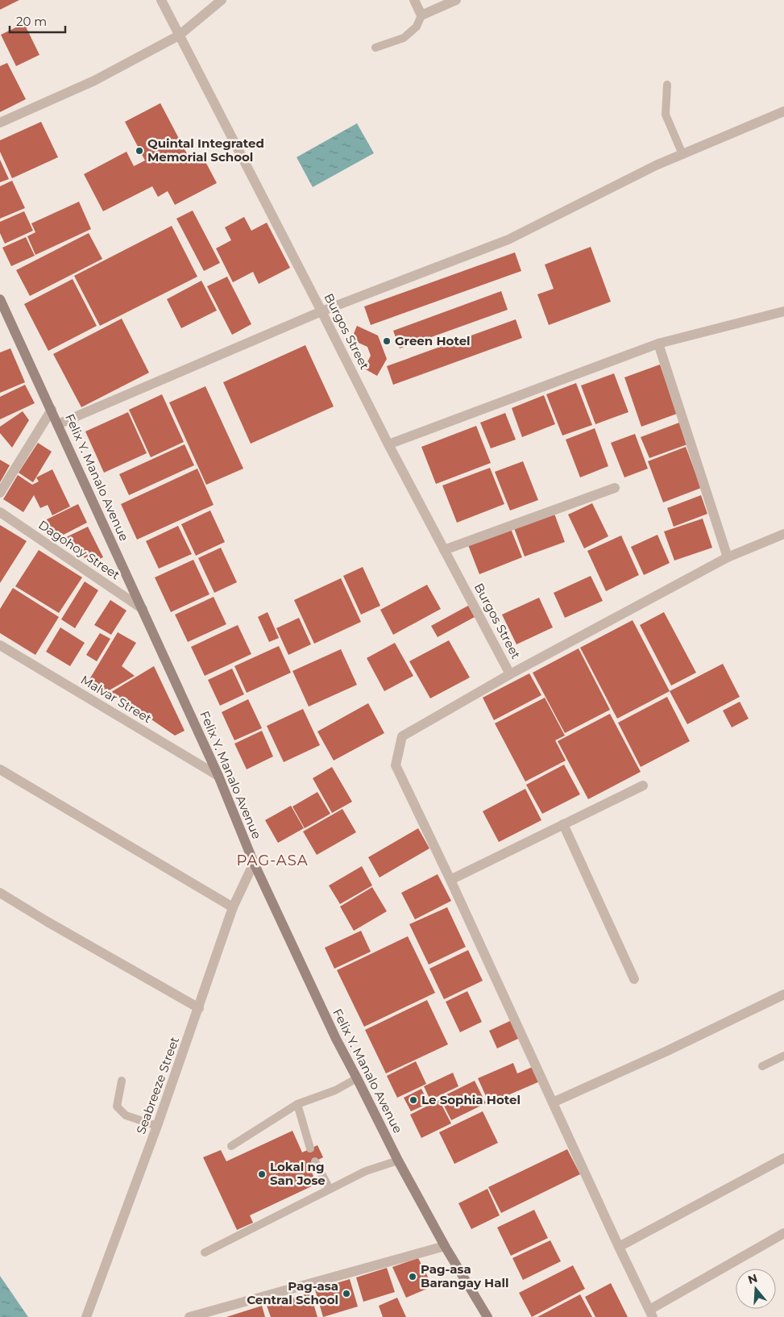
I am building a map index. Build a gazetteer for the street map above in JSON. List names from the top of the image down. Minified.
{"streets":{"main road":["Felix Y. Manalo Avenue"],"street":["Burgos Street","Dagohoy Street","Malvar Street","Seabreeze Street"]},"crossings":[["Felix Y. Manalo Avenue","Dagohoy Street"],["Felix Y. Manalo Avenue","Malvar Street"],["Felix Y. Manalo Avenue","Seabreeze Street"]],"districts":["PAG-ASA"],"places":["Quintal Integrated Memorial School","Green Hotel","Le Sophia Hotel","Lokal ng San Jose","Pag-asa Barangay Hall","Pag-asa Central School"],"scale_bar":"20 m","north":"top"}
